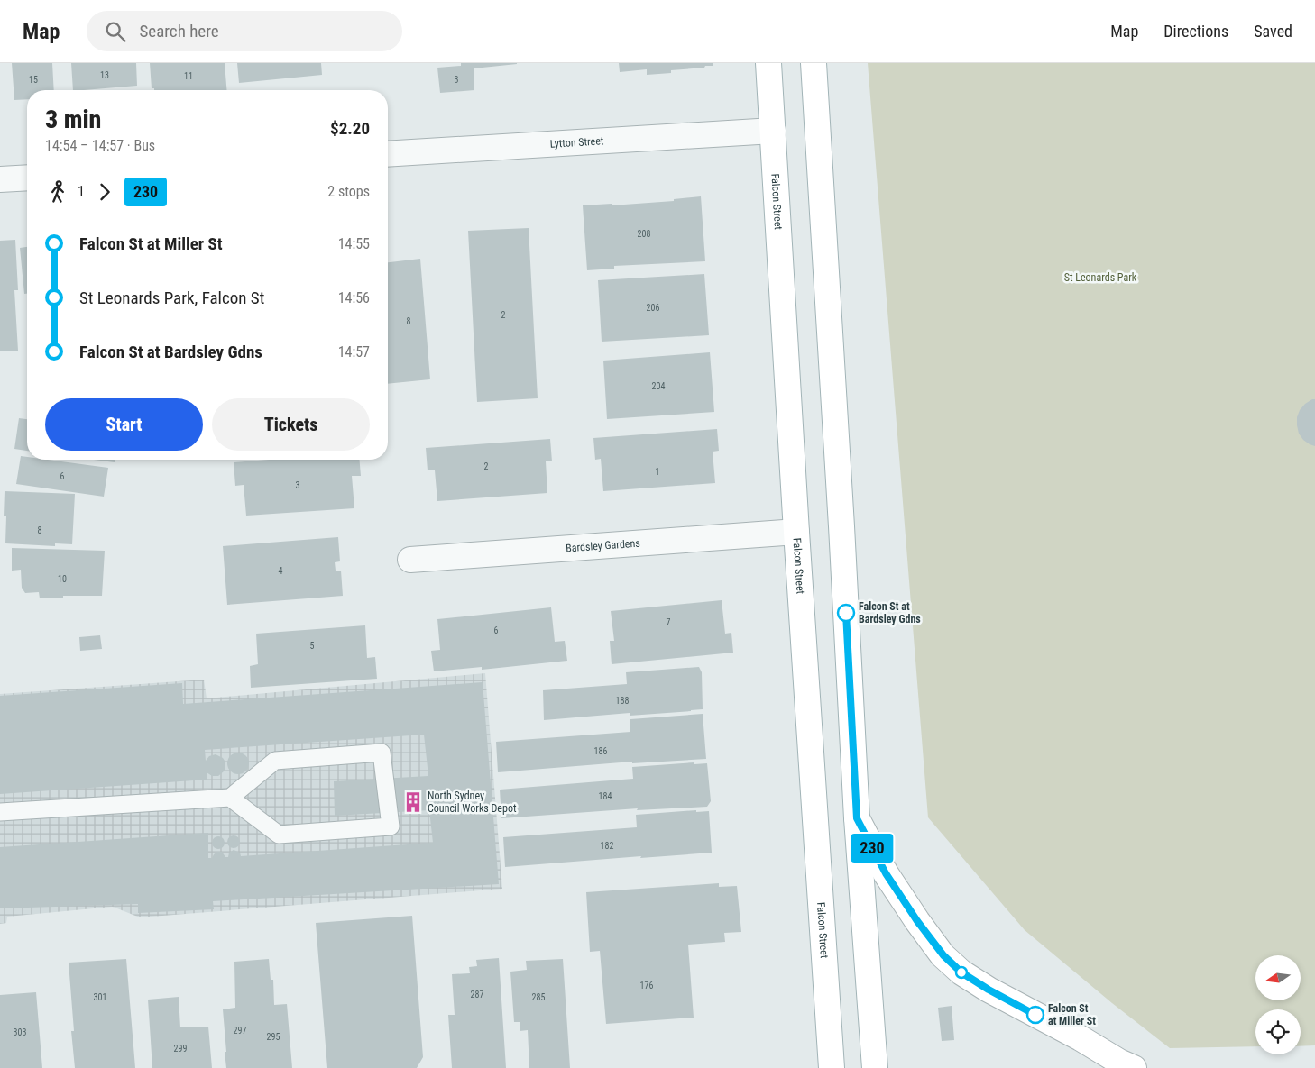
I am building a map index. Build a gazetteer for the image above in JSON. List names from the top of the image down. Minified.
{"streets":{"main road":["Falcon Street"],"street":["Lytton Street","Bardsley Gardens"]},"crossings":[["Lytton Street","Falcon Street"],["Falcon Street","Bardsley Gardens"]],"parks":["St Leonards Park"],"places":{"other":["Falcon St at Bardsley Gdns","Falcon St at Miller St"],"building":["North Sydney Council Works Depot"]},"lines":["bus line 230"],"house_numbers":["13","11","15","3","208","206","2","8","204","2","1","6","3","8","4","10","7","6","5","188","186","184","182","176","287","301","285","297","303","295","299"],"north":"left","page":{"header":"Map","search":"Search here","nav":["Map","Directions","Saved"],"on_map":"230","heading":["3 min","14:54 – 14:57 · Bus","$2.20"],"legs":["1","230","2 stops"],"list":[{"name":"Falcon St at Miller St","value":"14:55"},{"name":"St Leonards Park, Falcon St","value":"14:56"},{"name":"Falcon St at Bardsley Gdns","value":"14:57"}],"buttons":["Start","Tickets"]}}
